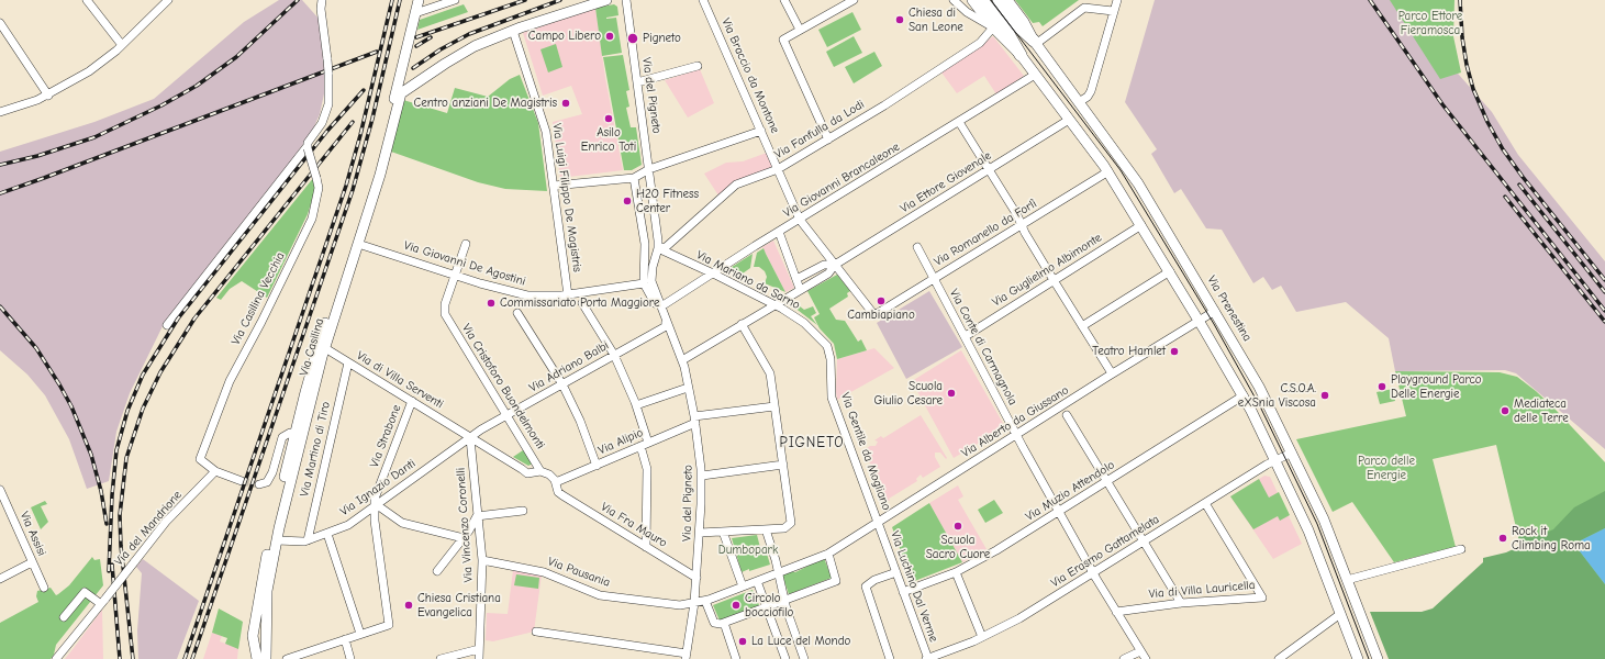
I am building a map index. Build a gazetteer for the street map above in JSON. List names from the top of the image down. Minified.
{"streets":{"main road":["Via Prenestina","Via Casilina"],"street":["Via Braccio da Montone","Via del Pigneto","Via Fanfulla da Lodi","Via Giovanni Brancaleone","Via Ettore Giovenale","Via Luigi Filippo De Magistris","Via Romanello da Forlì","Via Giovanni De Agostini","Via Guglielmo Albimonte","Via Mariano da Sarno","Via Casilina Vecchia","Via Conte di Carmagnola","Via Adriano Balbi","Via di Villa Serventi","Via Cristoforo Buondelmonti","Via Alberto da Giussano","Via Strabone","Via Alipio","Via Martino di Tiro","Via Gentile da Mogliano","Via Ignazio Danti","Via Muzio Attendolo","Via Vincenzo Coronelli","Via Fra Mauro","Via del Mandrione","Via Assisi","Via Erasmo Gattamelata","Via Pausania","Via Luchino Dal Verme","Via di Villa Lauricella"]},"crossings":[["Via Braccio da Montone","Via Fanfulla da Lodi"],["Via Braccio da Montone","Via Giovanni Brancaleone"],["Via Braccio da Montone","Via Ettore Giovenale"],["Via Braccio da Montone","Via Romanello da Forlì"],["Via del Pigneto","Via Fanfulla da Lodi"],["Via del Pigneto","Via Giovanni Brancaleone"],["Via del Pigneto","Via Ettore Giovenale"],["Via del Pigneto","Via Giovanni De Agostini"],["Via del Pigneto","Via Mariano da Sarno"],["Via del Pigneto","Via Adriano Balbi"],["Via del Pigneto","Via Alipio"],["Via del Pigneto","Via Fra Mauro"],["Via del Pigneto","Via Pausania"],["Via Fanfulla da Lodi","Via Mariano da Sarno"],["Via Giovanni Brancaleone","Via Mariano da Sarno"],["Via Ettore Giovenale","Via Mariano da Sarno"],["Via Luigi Filippo De Magistris","Via Giovanni De Agostini"],["Via Romanello da Forlì","Via Conte di Carmagnola"],["Via Giovanni De Agostini","Via Casilina"],["Via Giovanni De Agostini","Via Cristoforo Buondelmonti"],["Via Guglielmo Albimonte","Via Conte di Carmagnola"],["Via Mariano da Sarno","Via Gentile da Mogliano"],["Via Casilina Vecchia","Via del Mandrione"],["Via Prenestina","Via Alberto da Giussano"],["Via Prenestina","Via Erasmo Gattamelata"],["Via Casilina","Via di Villa Serventi"],["Via Casilina","Via Ignazio Danti"],["Via Conte di Carmagnola","Via Alberto da Giussano"],["Via Conte di Carmagnola","Via Muzio Attendolo"],["Via Conte di Carmagnola","Via Erasmo Gattamelata"],["Via Conte di Carmagnola","Via di Villa Lauricella"],["Via Adriano Balbi","Via di Villa Serventi"],["Via Adriano Balbi","Via Cristoforo Buondelmonti"],["Via Adriano Balbi","Via Ignazio Danti"],["Via Adriano Balbi","Via Vincenzo Coronelli"],["Via di Villa Serventi","Via Cristoforo Buondelmonti"],["Via di Villa Serventi","Via Strabone"],["Via di Villa Serventi","Via Martino di Tiro"],["Via di Villa Serventi","Via Ignazio Danti"],["Via di Villa Serventi","Via Vincenzo Coronelli"],["Via Alberto da Giussano","Via Gentile da Mogliano"],["Via Alberto da Giussano","Via Pausania"],["Via Alberto da Giussano","Via Luchino Dal Verme"],["Via Strabone","Via Ignazio Danti"],["Via Alipio","Via Fra Mauro"],["Via Martino di Tiro","Via Ignazio Danti"],["Via Gentile da Mogliano","Via Luchino Dal Verme"],["Via Ignazio Danti","Via Vincenzo Coronelli"],["Via Muzio Attendolo","Via Luchino Dal Verme"],["Via Vincenzo Coronelli","Via Pausania"],["Via Erasmo Gattamelata","Via Luchino Dal Verme"],["Via Erasmo Gattamelata","Via di Villa Lauricella"]],"districts":["PIGNETO"],"parks":["Parco Ettore Fieramosca","Parco delle Energie","Dumbopark"],"places":["Chiesa di San Leone","Campo Libero","Pigneto","Centro anziani De Magistris","Asilo Enrico Toti","H2O Fitness Center","Cambiapiano","Commissariato Porta Maggiore","Teatro Hamlet","Playground Parco Delle Energie","Scuola Giulio Cesare","C.S.O.A. eXSnia Viscosa","Mediateca delle Terre","Scuola Sacro Cuore","Rock it Climbing Roma","Chiesa Cristiana Evangelica","Circolo bocciofilo","La Luce del Mondo"]}
